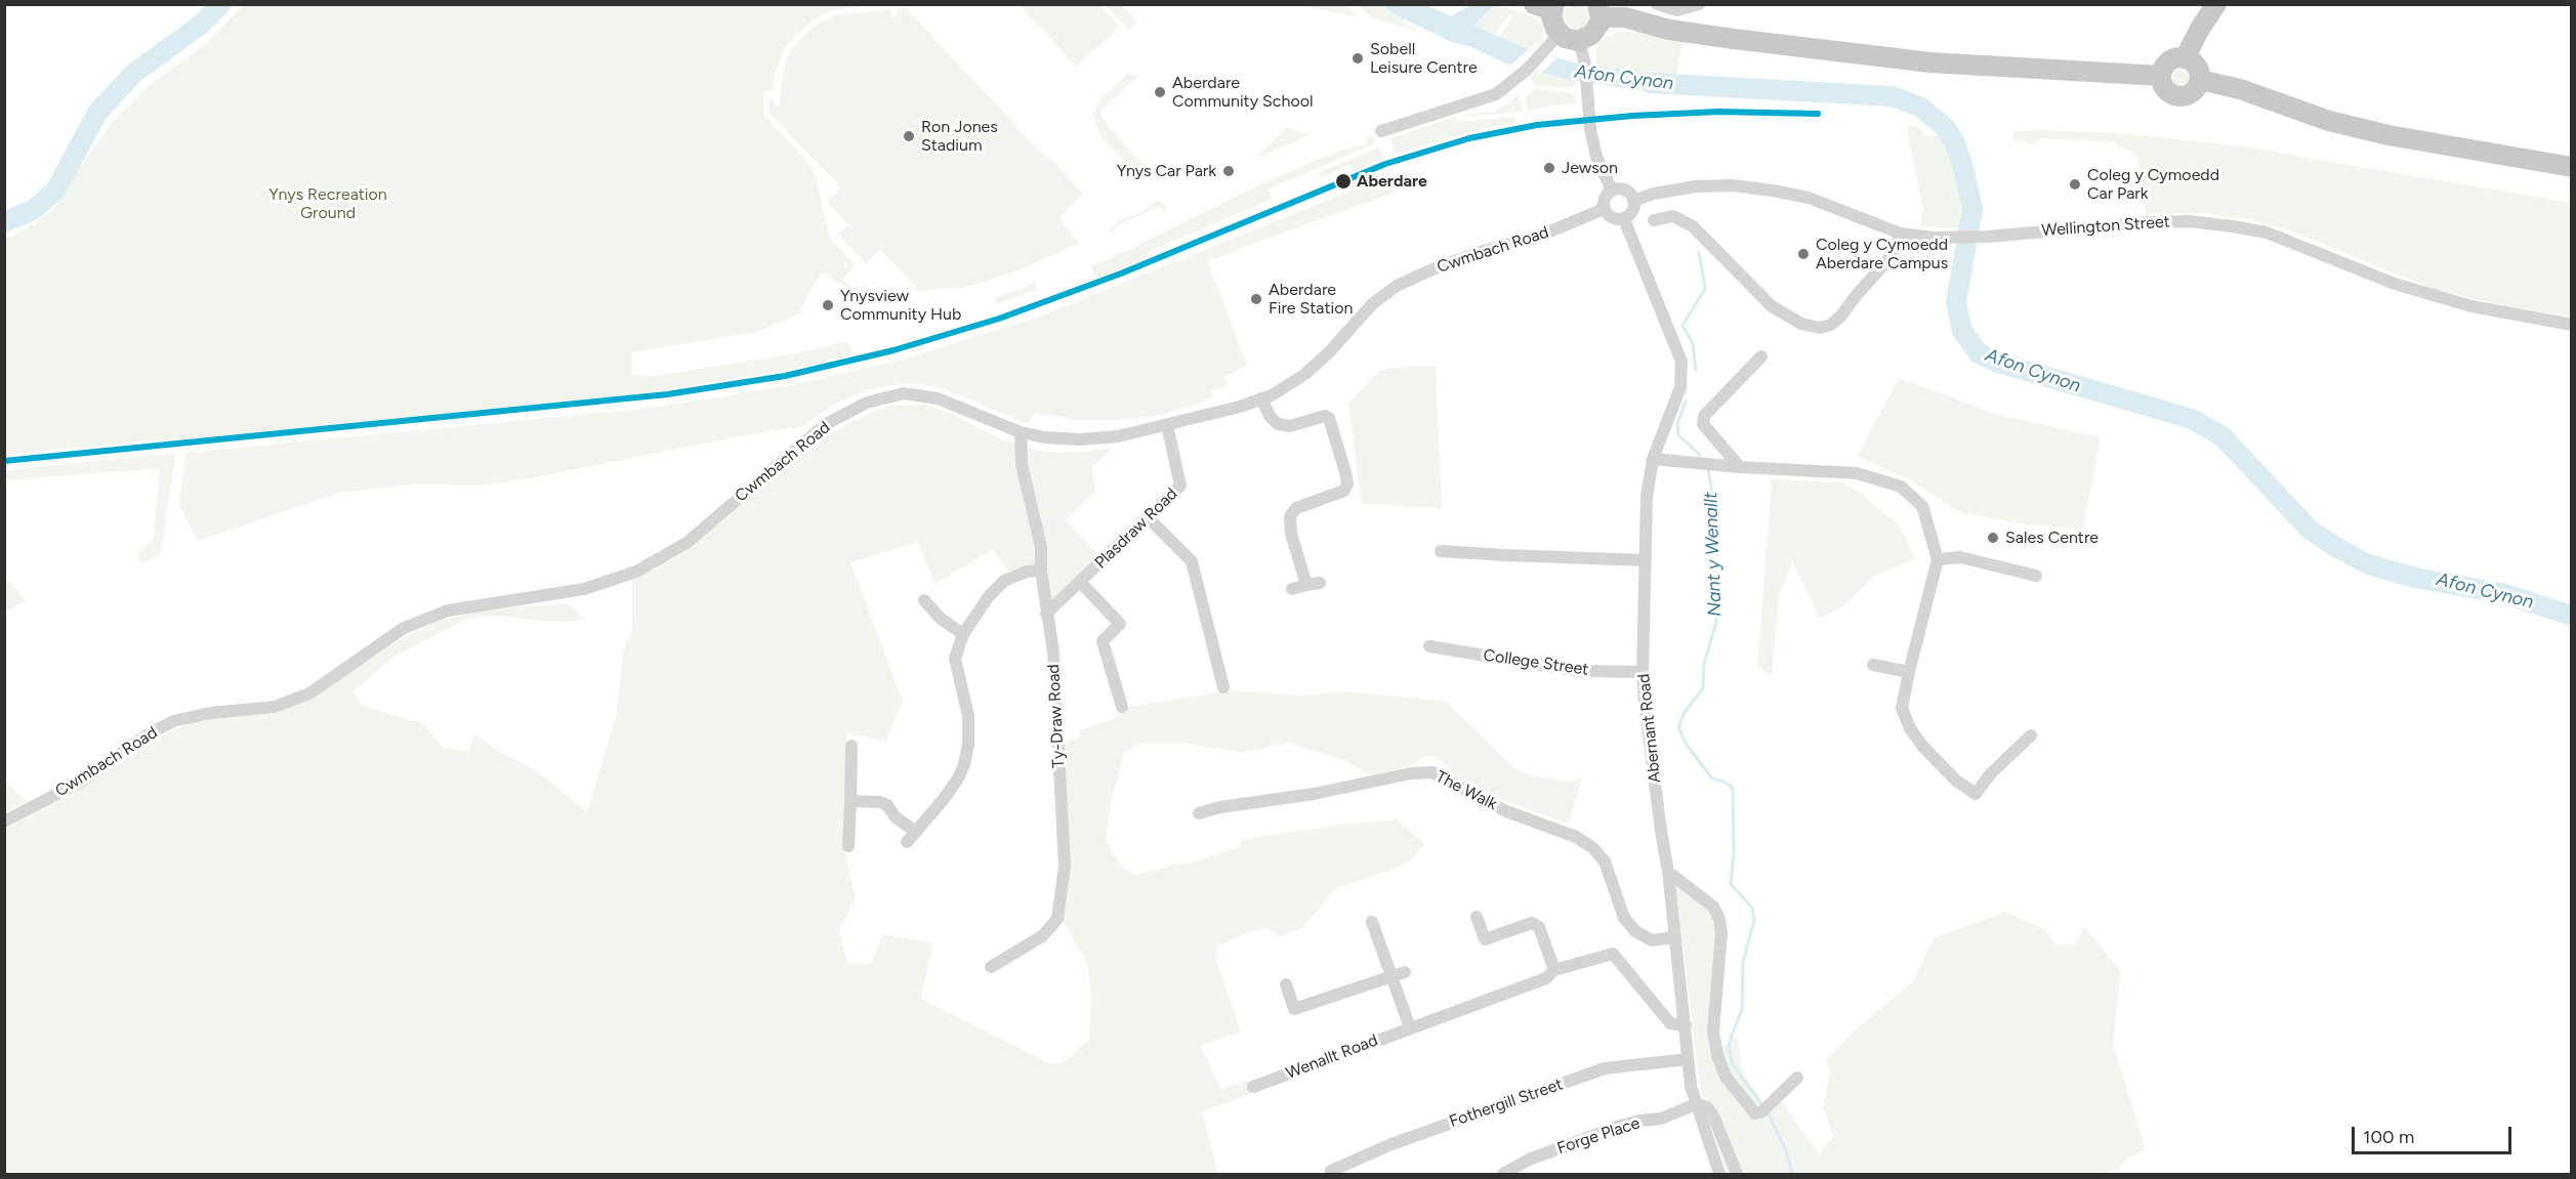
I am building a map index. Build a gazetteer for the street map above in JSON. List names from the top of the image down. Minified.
{"streets":{"street":["Wellington Street","Cwmbach Road","Plasdraw Road","College Street","Ty-Draw Road","Abernant Road","The Walk","Wenallt Road","Fothergill Street","Forge Place"]},"crossings":[["Wellington Street","Cwmbach Road"],["Wellington Street","Abernant Road"],["Cwmbach Road","Plasdraw Road"],["Cwmbach Road","Ty-Draw Road"],["Cwmbach Road","Abernant Road"],["Plasdraw Road","Ty-Draw Road"],["College Street","Abernant Road"],["Abernant Road","The Walk"],["Abernant Road","Wenallt Road"],["Abernant Road","Fothergill Street"],["Abernant Road","Forge Place"]],"water":["Afon Cynon","Nant y Wenallt"],"parks":["Ynys Recreation Ground"],"places":["Sobell Leisure Centre","Aberdare Community School","Ron Jones Stadium","Jewson","Ynys Car Park","Aberdare","Coleg y Cymoedd Car Park","Coleg y Cymoedd Aberdare Campus","Aberdare Fire Station","Ynysview Community Hub","Sales Centre"],"scale_bar":"100 m"}
